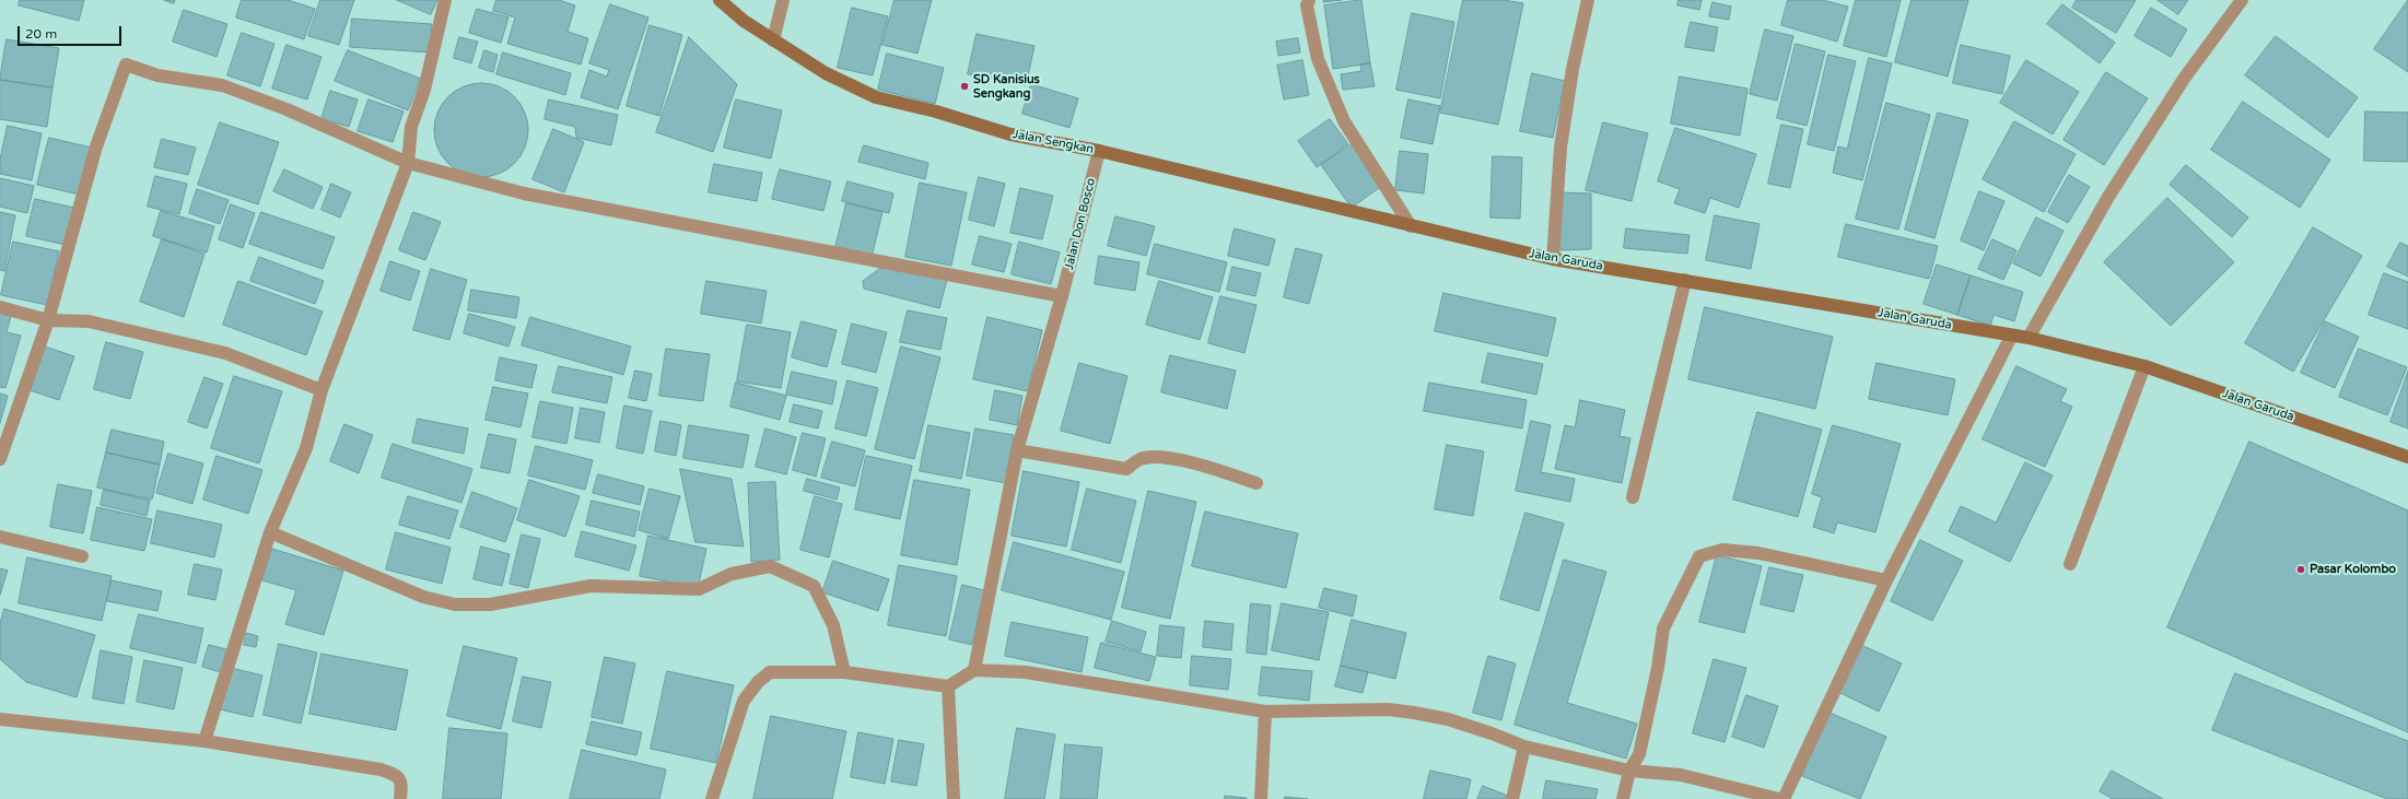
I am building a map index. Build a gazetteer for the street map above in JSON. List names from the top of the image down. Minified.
{"streets":{"main road":["Jalan Sengkan","Jalan Garuda"],"street":["Jalan Don Bosco"]},"crossings":[["Jalan Sengkan","Jalan Don Bosco"],["Jalan Sengkan","Jalan Garuda"]],"places":["SD Kanisius Sengkang","Pasar Kolombo"],"scale_bar":"20 m"}
